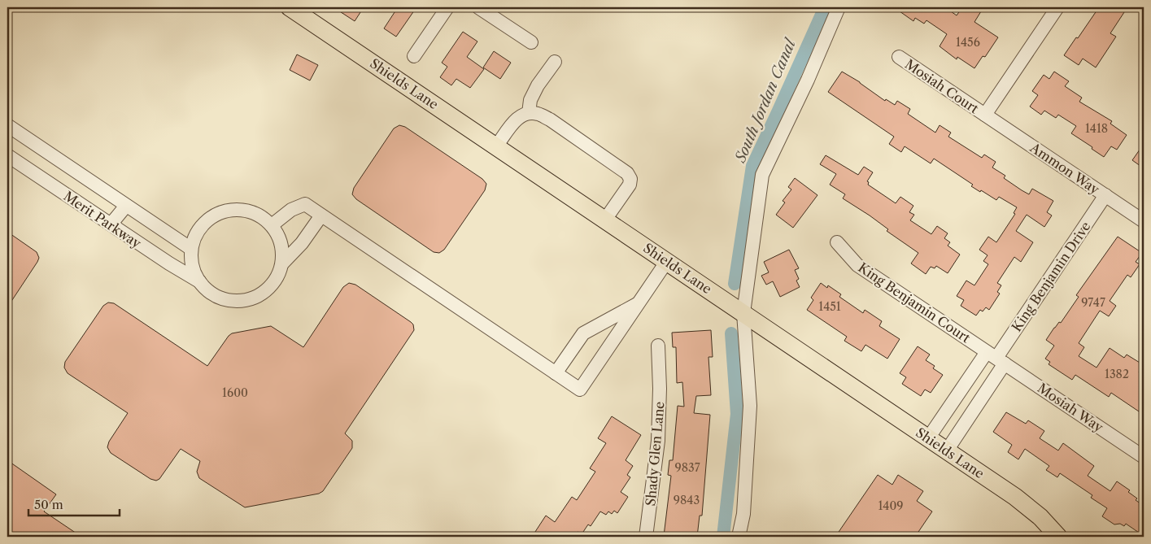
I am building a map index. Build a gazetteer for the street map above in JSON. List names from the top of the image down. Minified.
{"streets":{"main road":["Shields Lane"],"street":["Mosiah Court","Ammon Way","Merit Parkway","King Benjamin Drive","King Benjamin Court","Mosiah Way","Shady Glen Lane"]},"crossings":[["Shields Lane","King Benjamin Drive"],["Mosiah Court","Ammon Way"],["Ammon Way","King Benjamin Drive"],["King Benjamin Drive","King Benjamin Court"],["King Benjamin Drive","Mosiah Way"],["King Benjamin Court","Mosiah Way"]],"water":["South Jordan Canal"],"house_numbers":["1456","1418","9747","1451","1382","1600","9837","9843","1409"],"scale_bar":"50 m"}
